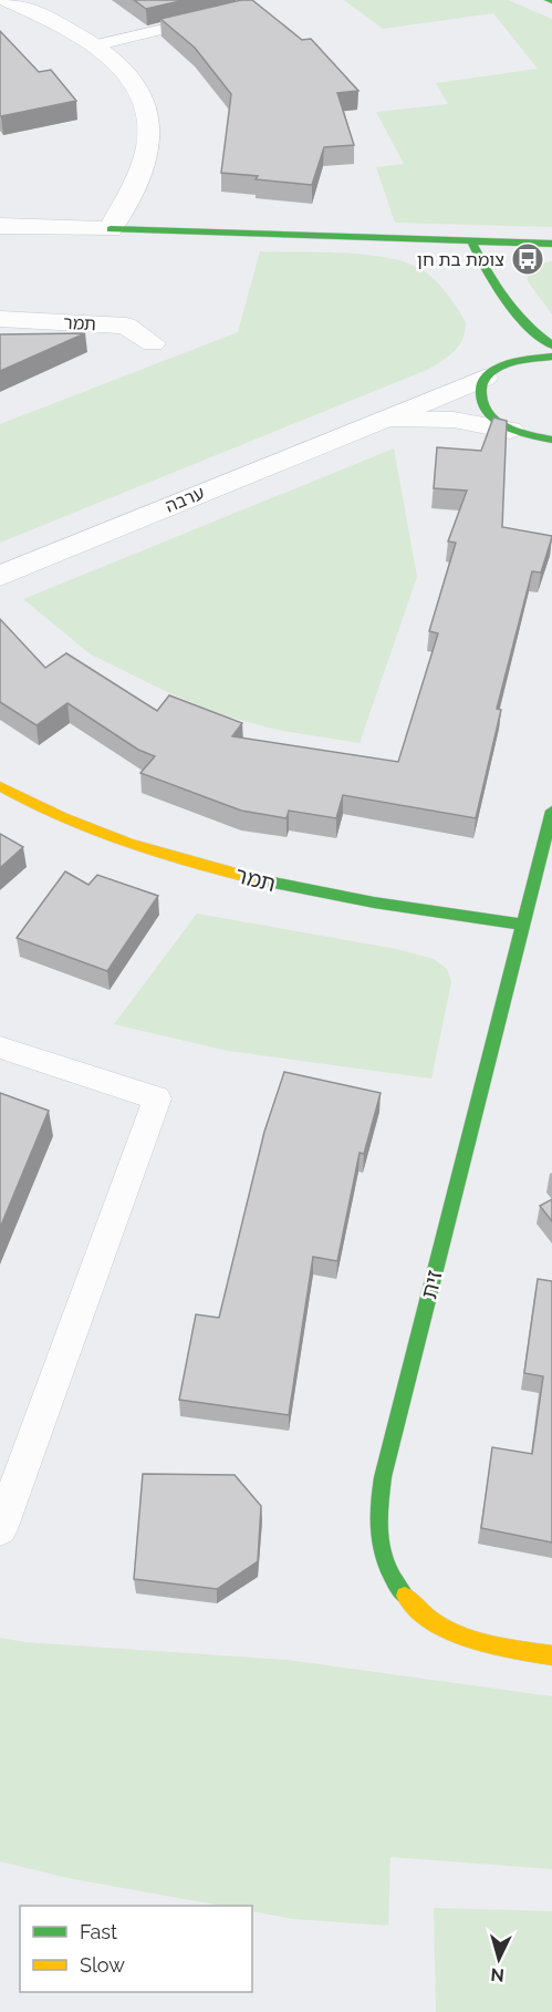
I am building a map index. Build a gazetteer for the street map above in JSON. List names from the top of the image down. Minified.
{"streets":{"street":["תמר","ערבה","זית"]},"crossings":[["תמר","זית"]],"places":{"bus stop":["צומת בת חן"]},"legend":["Fast","Slow"],"north":"bottom"}
